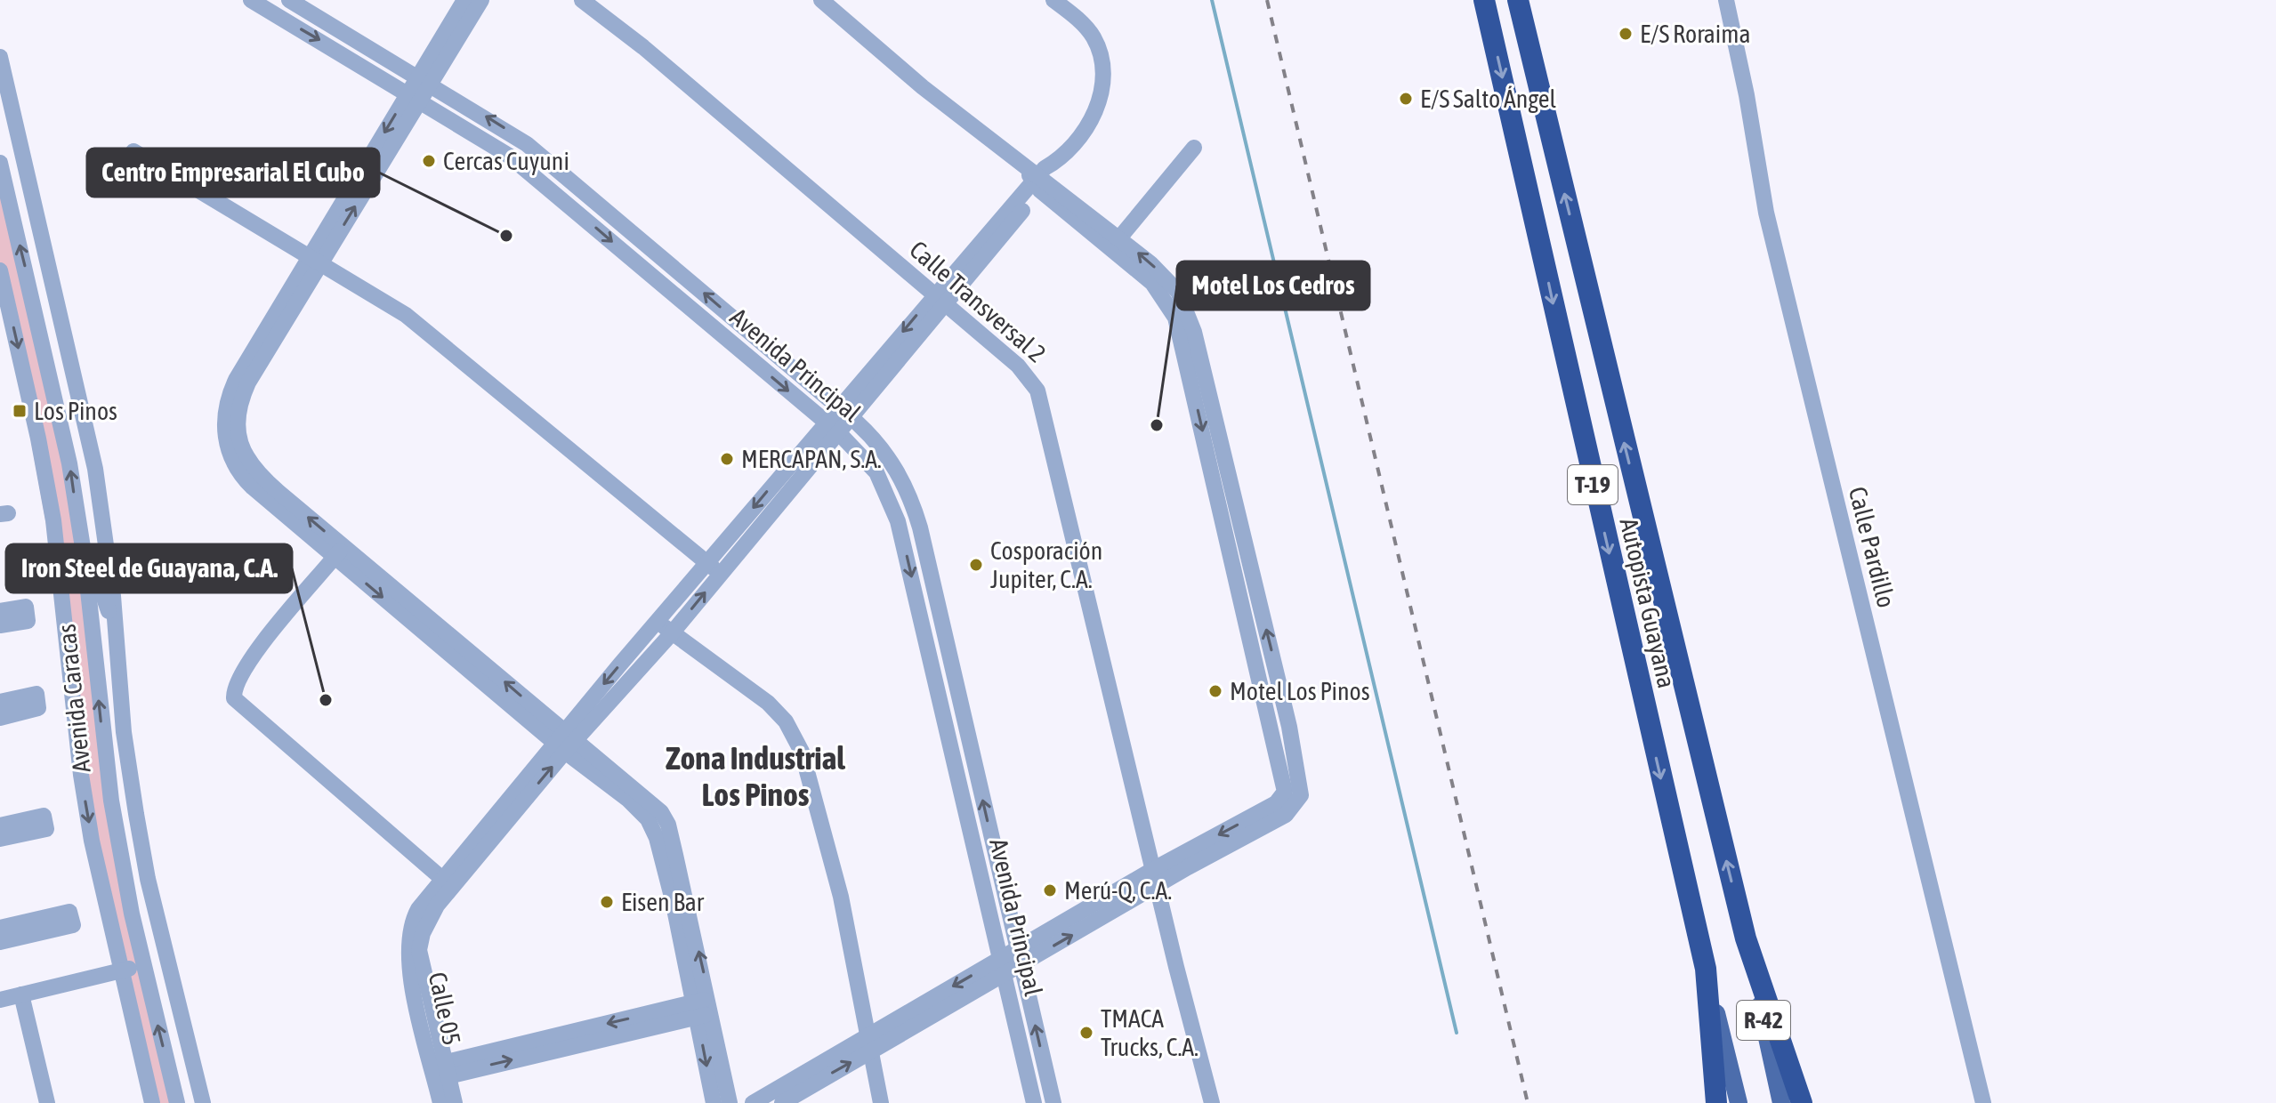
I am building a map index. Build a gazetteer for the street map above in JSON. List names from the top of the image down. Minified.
{"streets":{"highway":["T-19","Autopista Guayana"],"main road":["R-42"],"street":["Calle Transversal 2","Avenida Principal","Calle Pardillo","Avenida Caracas","Calle 05"]},"crossings":[["Autopista Guayana","R-42"]],"districts":["Zona Industrial Los Pinos"],"places":{"other":["E/S Roraima","E/S Salto Ángel","Cercas Cuyuni","Centro Empresarial El Cubo","Motel Los Cedros","MERCAPAN, S.A.","Cosporación Jupiter, C.A.","Motel Los Pinos","Iron Steel de Guayana, C.A.","Merú-Q, C.A.","Eisen Bar","TMACA Trucks, C.A."],"transit":["Los Pinos"]}}
